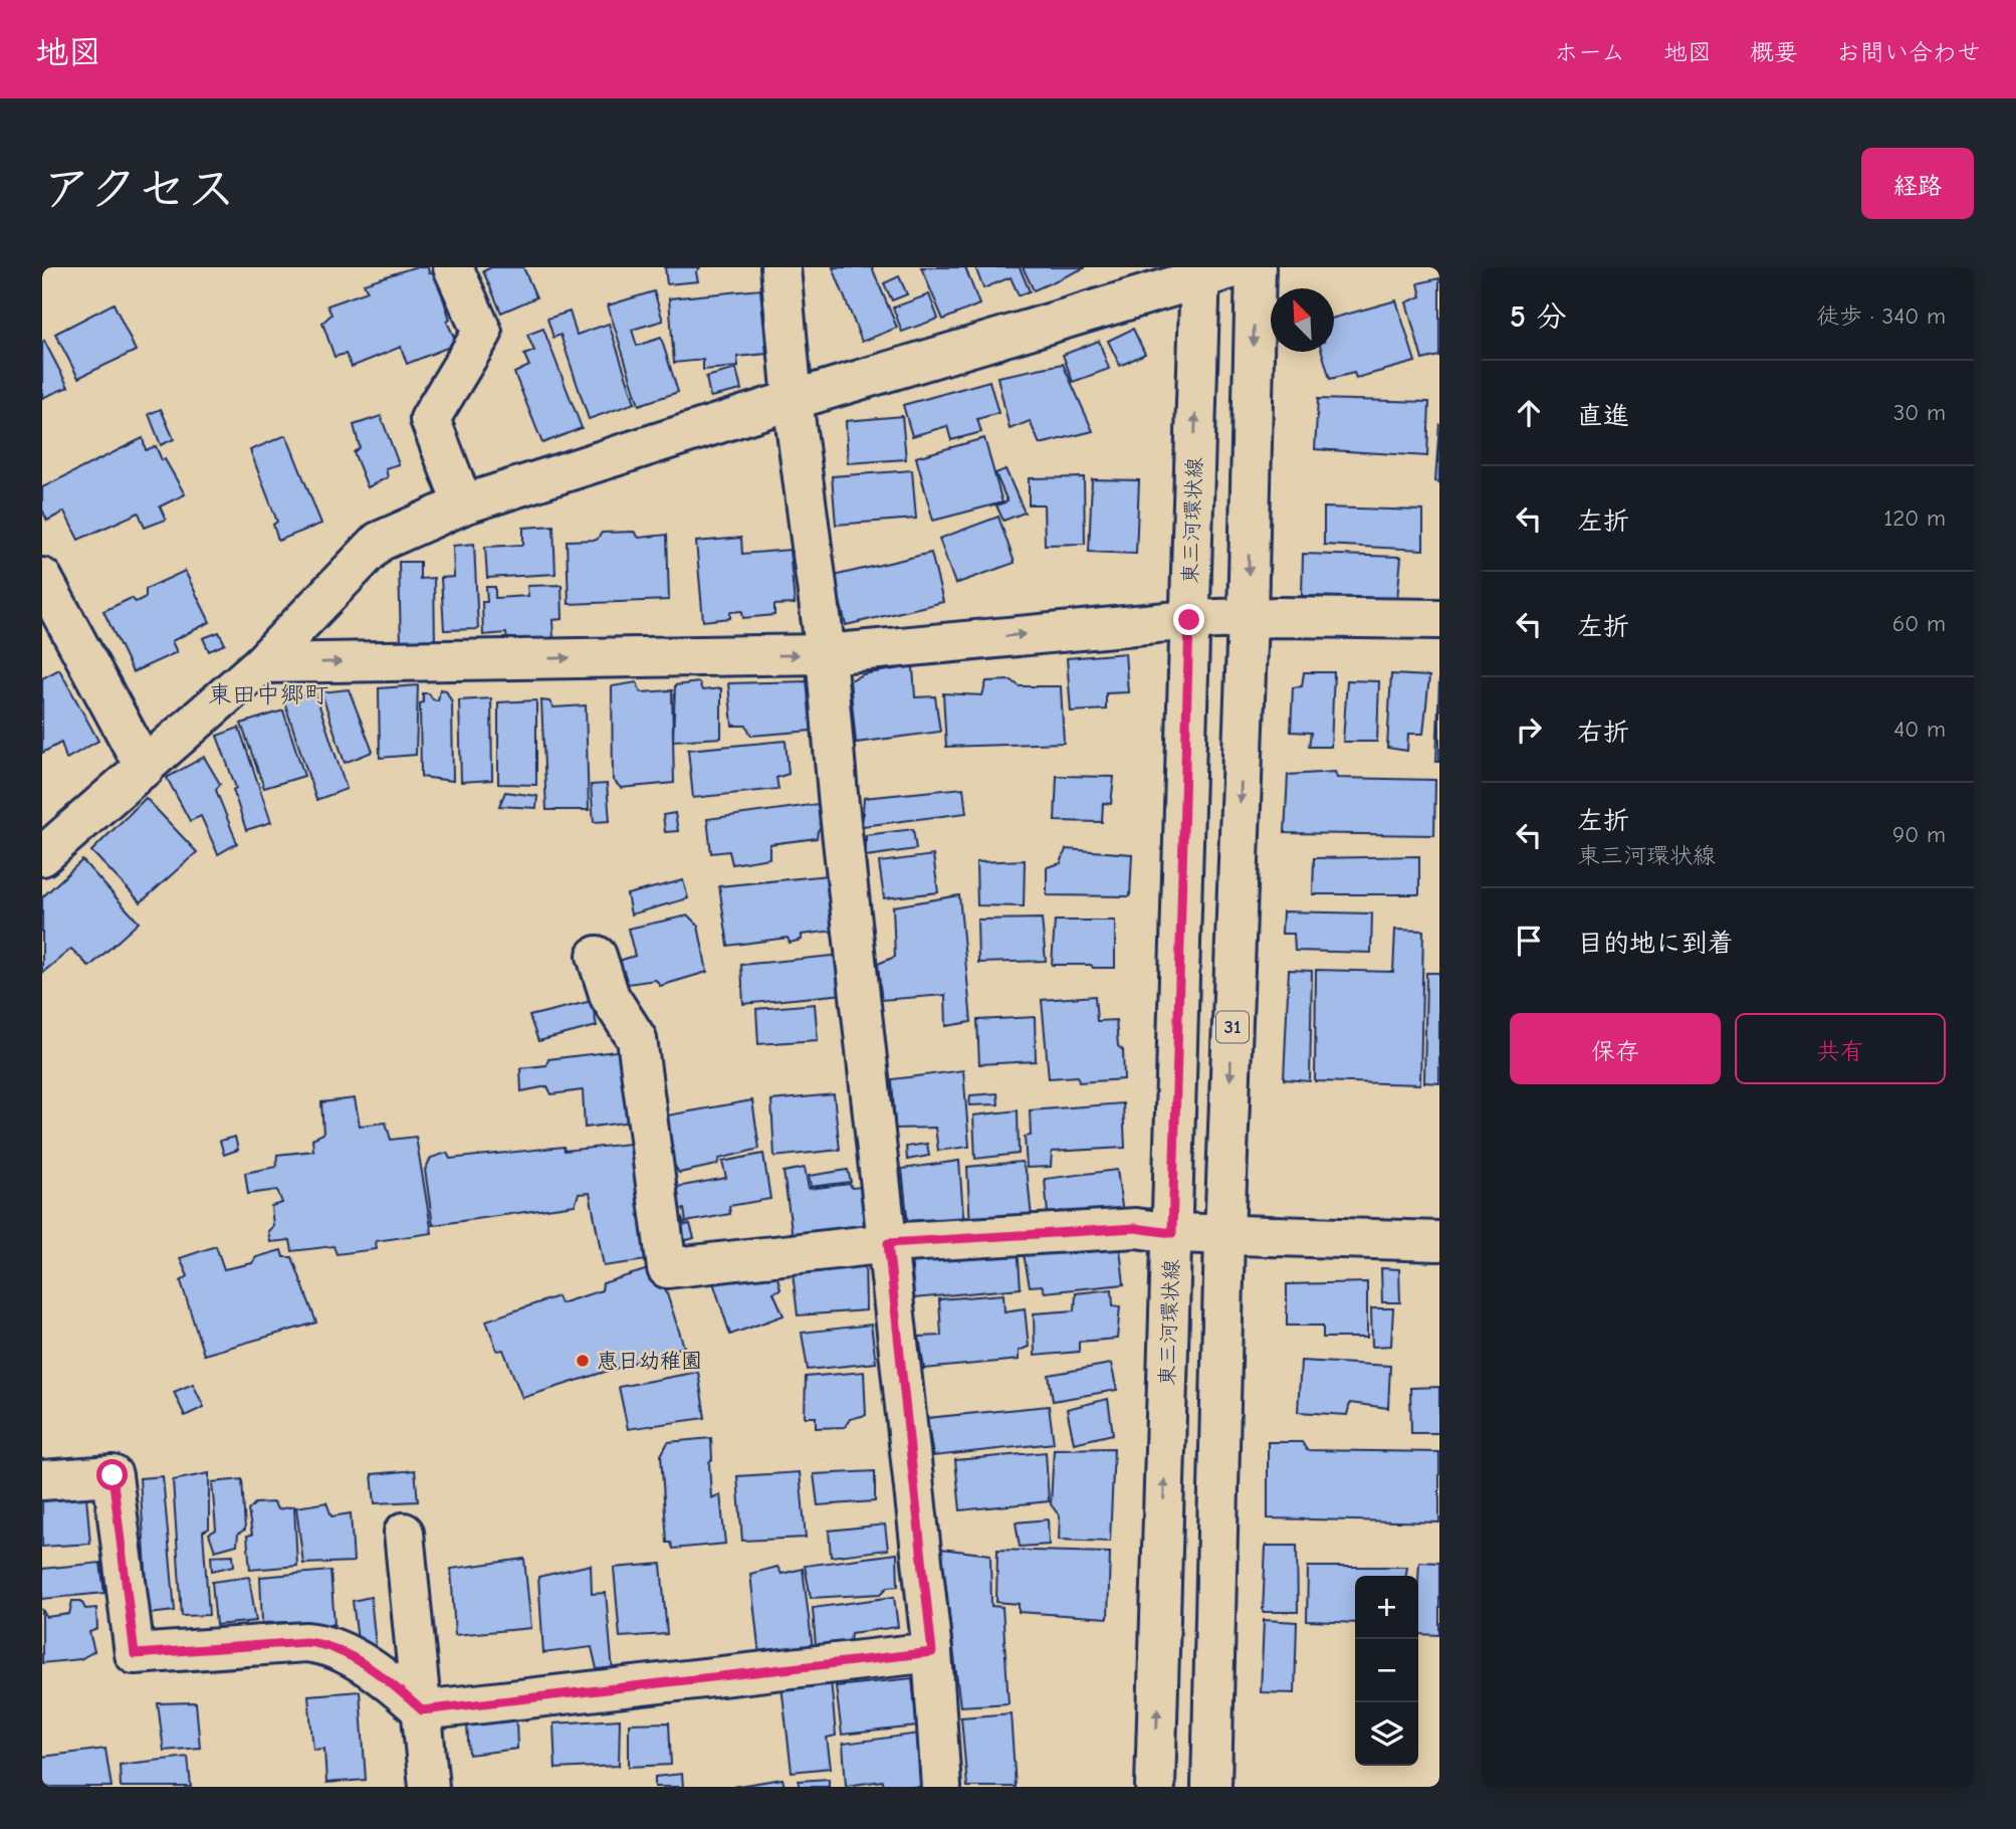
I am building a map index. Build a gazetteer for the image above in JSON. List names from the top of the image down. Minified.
{"streets":{"street":["東三河環状線","31"]},"districts":["東田中郷町"],"places":["恵日幼稚園"],"north":"top left","page":{"header":"地図","nav":["ホーム","地図","概要","お問い合わせ"],"title":"アクセス","buttons":["経路",["保存","共有"]],"heading":["5 分","徒歩 · 340 m"],"list":[["直進","30 m"],["左折","120 m"],["左折","60 m"],["右折","40 m"],["左折","東三河環状線","90 m"],"目的地に到着"],"map_buttons":["+","−"]}}
